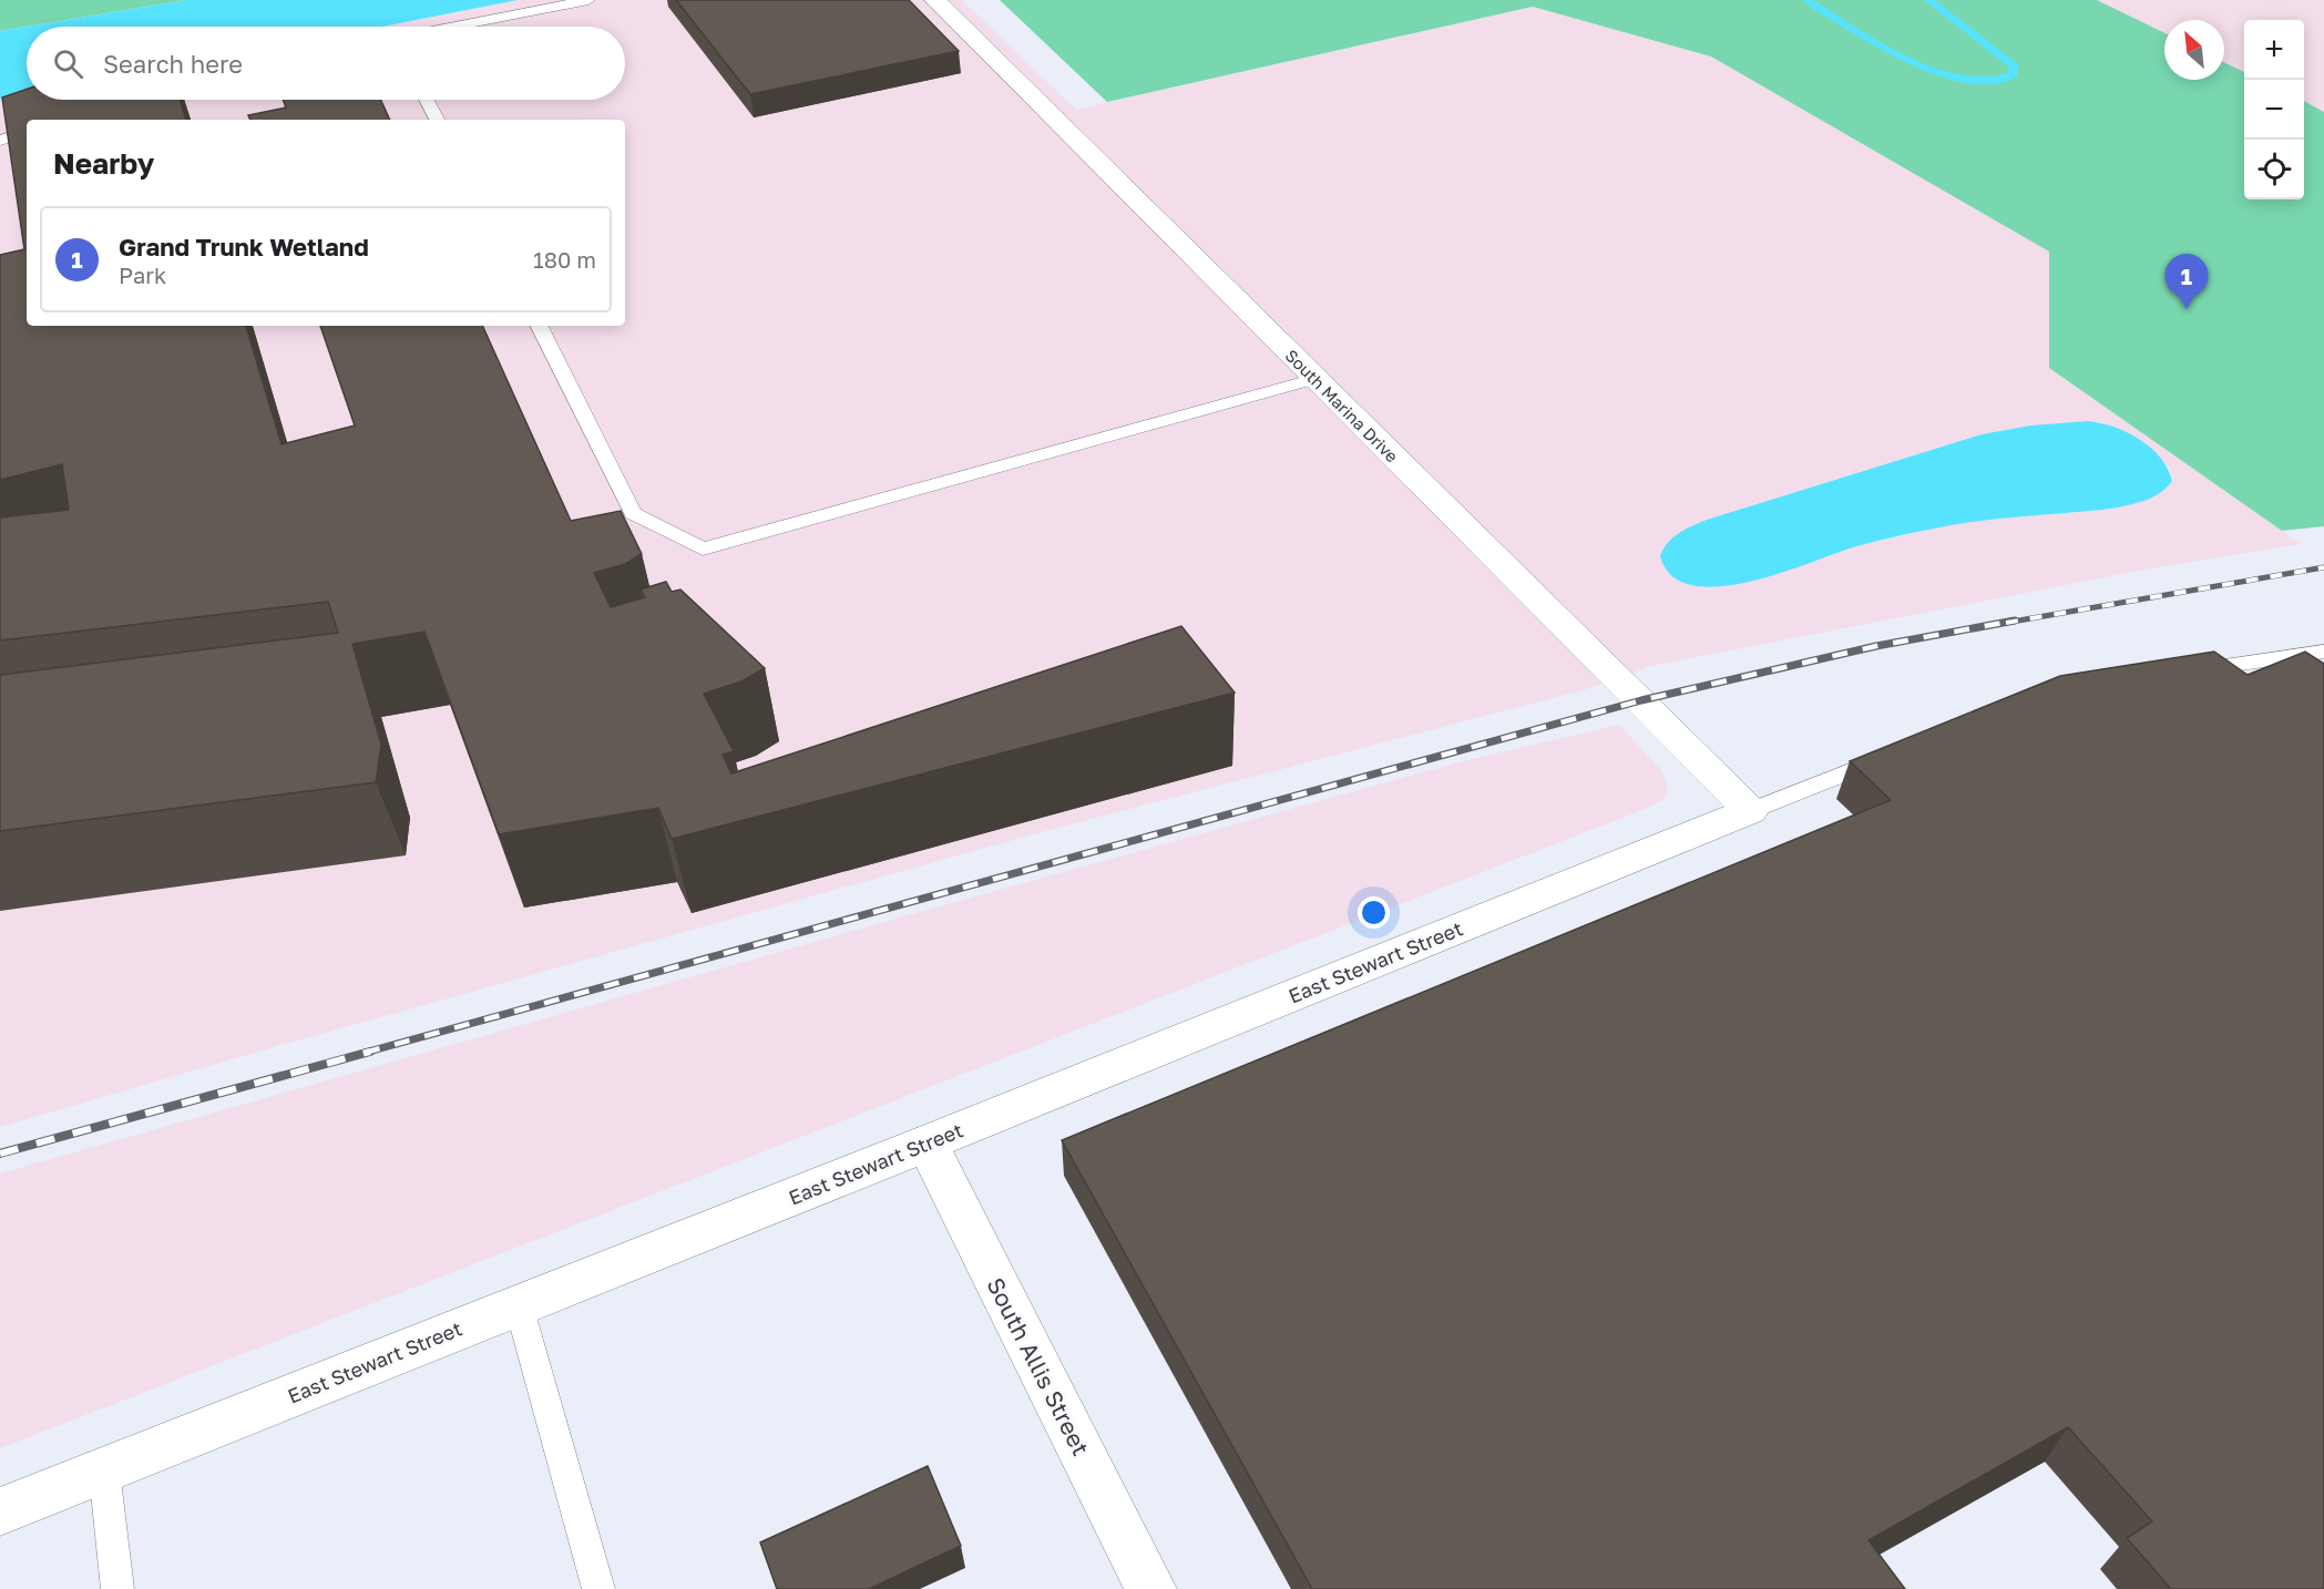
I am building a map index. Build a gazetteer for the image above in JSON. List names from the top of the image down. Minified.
{"streets":{"street":["South Marina Drive","East Stewart Street","South Allis Street"]},"crossings":[["South Marina Drive","East Stewart Street"],["East Stewart Street","South Allis Street"]],"north":"top left","page":{"map_buttons":["+","−"],"search":"Search here","heading":"Nearby","list":[{"mark":"1","name":"Grand Trunk Wetland","note":"Park","value":"180 m"}],"pins":"1"}}
